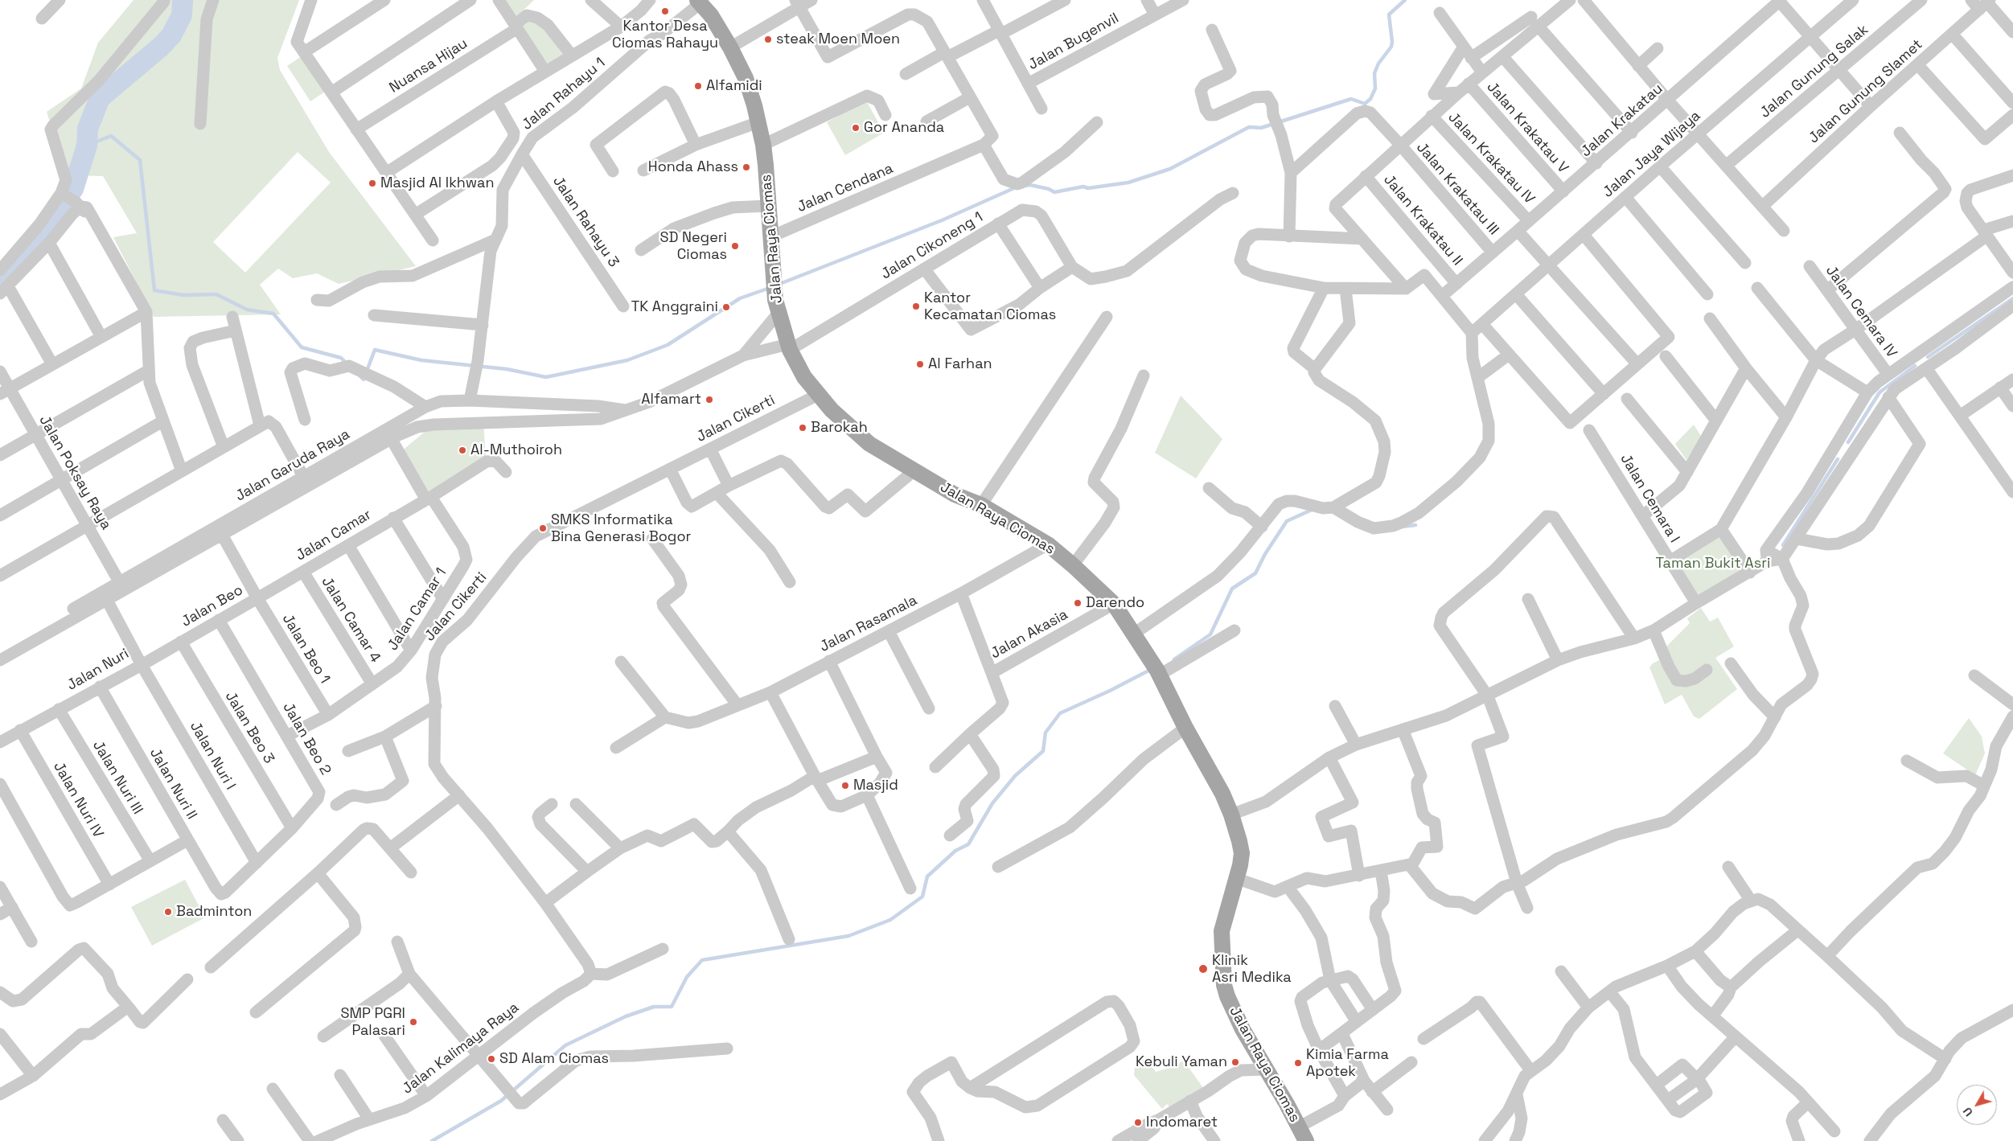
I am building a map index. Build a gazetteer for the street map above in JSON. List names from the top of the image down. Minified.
{"streets":{"main road":["Jalan Raya Ciomas"],"street":["Jalan Bugenvil","Nuansa Hijau","Jalan Gunung Salak","Jalan Gunung Slamet","Jalan Rahayu 1","Jalan Krakatau","Jalan Krakatau V","Jalan Jaya Wijaya","Jalan Krakatau IV","Jalan Cendana","Jalan Krakatau III","Jalan Krakatau II","Jalan Rahayu 3","Jalan Cikoneng 1","Jalan Cemara IV","Jalan Cikerti","Jalan Garuda Raya","Jalan Poksay Raya","Jalan Cemara I","Jalan Camar","Jalan Beo","Jalan Camar 1","Jalan Camar 4","Jalan Rasamala","Jalan Akasia","Jalan Beo 1","Jalan Nuri","Jalan Beo 3","Jalan Beo 2","Jalan Nuri I","Jalan Nuri III","Jalan Nuri II","Jalan Nuri IV","Jalan Kalimaya Raya"]},"crossings":[["Jalan Rahayu 1","Jalan Rahayu 3"],["Jalan Rahayu 1","Jalan Raya Ciomas"],["Jalan Rahayu 1","Jalan Garuda Raya"],["Jalan Krakatau","Jalan Krakatau V"],["Jalan Krakatau","Jalan Krakatau IV"],["Jalan Krakatau","Jalan Krakatau III"],["Jalan Krakatau","Jalan Krakatau II"],["Jalan Cendana","Jalan Raya Ciomas"],["Jalan Raya Ciomas","Jalan Cikoneng 1"],["Jalan Raya Ciomas","Jalan Cikerti"],["Jalan Raya Ciomas","Jalan Garuda Raya"],["Jalan Raya Ciomas","Jalan Rasamala"],["Jalan Raya Ciomas","Jalan Akasia"],["Jalan Cikoneng 1","Jalan Garuda Raya"],["Jalan Cikerti","Jalan Kalimaya Raya"],["Jalan Garuda Raya","Jalan Poksay Raya"],["Jalan Garuda Raya","Jalan Beo"],["Jalan Garuda Raya","Jalan Nuri"],["Jalan Camar","Jalan Beo"],["Jalan Camar","Jalan Camar 1"],["Jalan Camar","Jalan Camar 4"],["Jalan Camar","Jalan Beo 1"],["Jalan Beo","Jalan Beo 1"],["Jalan Beo","Jalan Nuri"],["Jalan Beo","Jalan Beo 3"],["Jalan Beo","Jalan Beo 2"],["Jalan Beo","Jalan Nuri I"],["Jalan Camar 1","Jalan Camar 4"],["Jalan Camar 1","Jalan Beo 1"],["Jalan Camar 1","Jalan Beo 2"],["Jalan Rasamala","Jalan Akasia"],["Jalan Nuri","Jalan Nuri I"],["Jalan Nuri","Jalan Nuri III"],["Jalan Nuri","Jalan Nuri II"],["Jalan Nuri","Jalan Nuri IV"],["Jalan Beo 3","Jalan Beo 2"],["Jalan Beo 2","Jalan Nuri I"],["Jalan Beo 2","Jalan Nuri II"]],"parks":["Taman Bukit Asri"],"places":["Kantor Desa Ciomas Rahayu","steak Moen Moen","Alfamidi","Gor Ananda","Honda Ahass","Masjid Al Ikhwan","SD Negeri Ciomas","Kantor Kecamatan Ciomas","TK Anggraini","Al Farhan","Alfamart","Barokah","Al-Muthoiroh","SMKS Informatika Bina Generasi Bogor","Darendo","Masjid","Badminton","Klinik Asri Medika","SMP PGRI Palasari","SD Alam Ciomas","Kebuli Yaman","Kimia Farma Apotek","Indomaret"],"north":"bottom left"}
